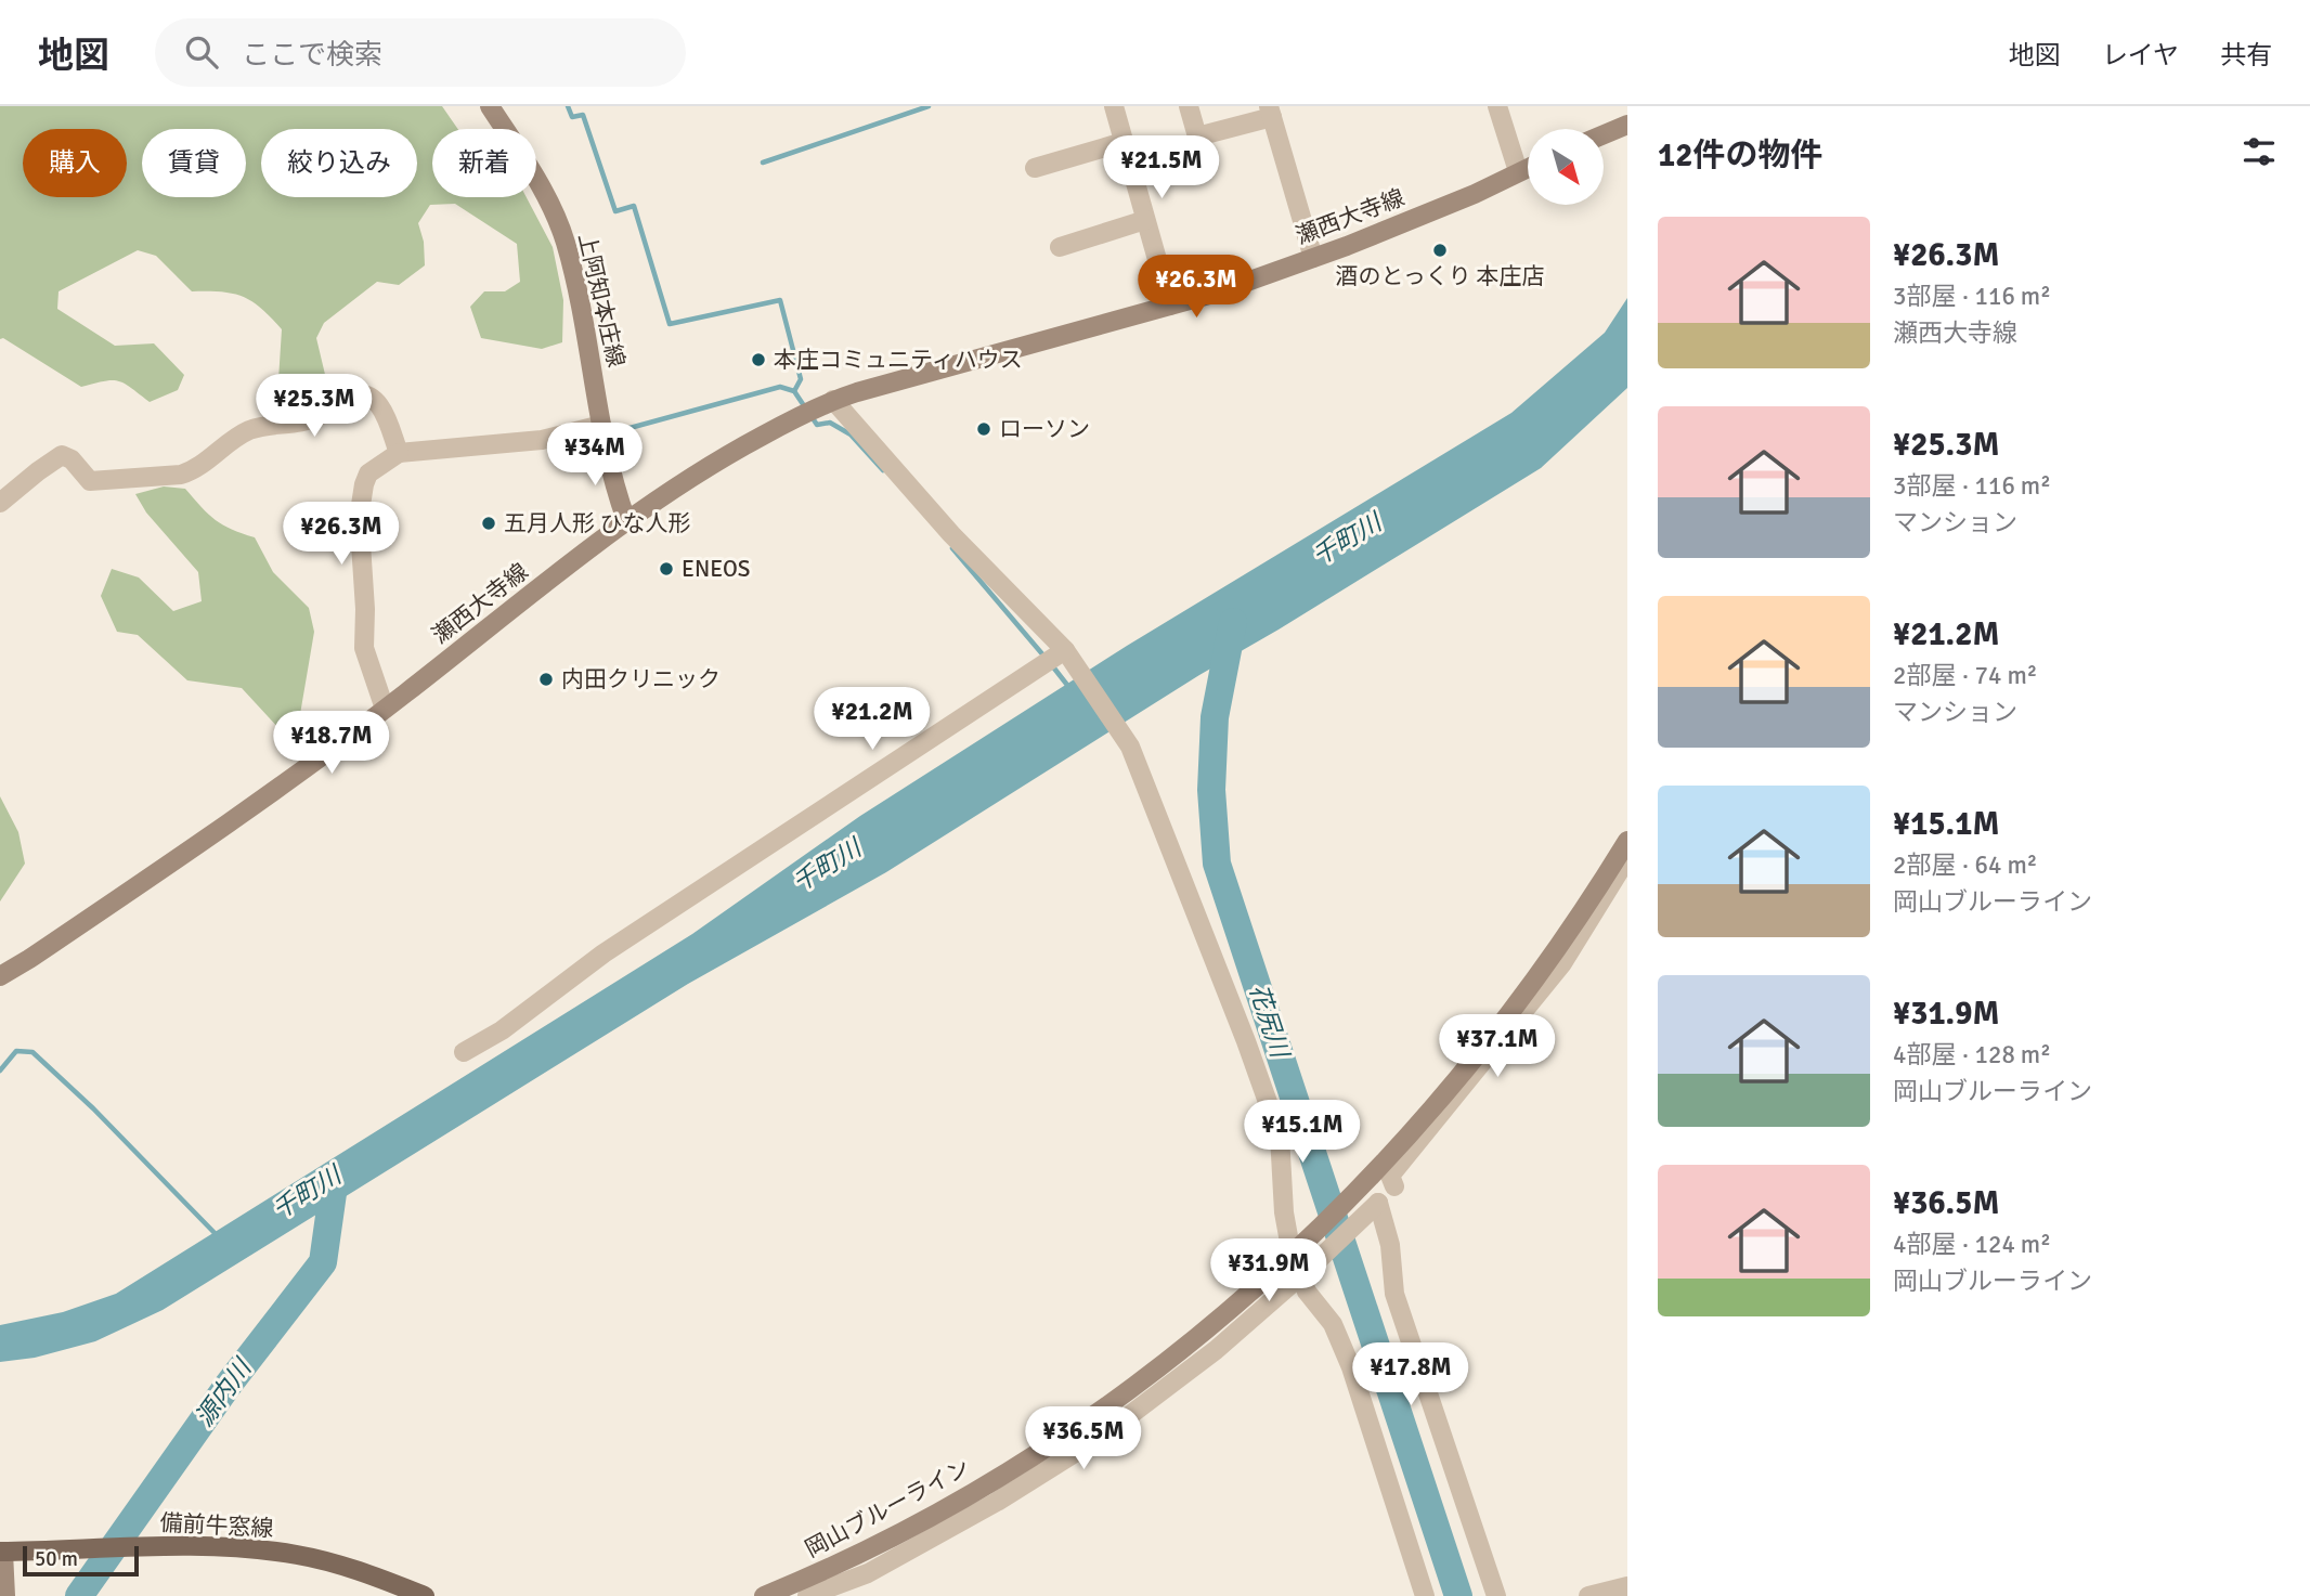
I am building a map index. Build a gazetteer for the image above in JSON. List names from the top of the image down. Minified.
{"streets":{"main road":["瀬西大寺線","上阿知本庄線","岡山ブルーライン","備前牛窓線"]},"crossings":[["瀬西大寺線","上阿知本庄線"]],"water":["千町川","花尻川","源内川"],"places":["酒のとっくり 本庄店","本庄コミュニティハウス","ローソン","五月人形 ひな人形","ENEOS","内田クリニック"],"scale_bar":"50 m","north":"bottom right","page":{"header":"地図","search":"ここで検索","nav":["地図","レイヤ","共有"],"heading":"12件の物件","chip":["購入","賃貸","絞り込み","新着"],"price":["¥21.5M","¥26.3M","¥25.3M","¥34M","¥26.3M","¥21.2M","¥18.7M","¥37.1M","¥15.1M","¥31.9M","¥17.8M","¥36.5M"],"list":[{"name":"¥26.3M","note":"3部屋 · 116 m² · 瀬西大寺線"},{"name":"¥25.3M","note":"3部屋 · 116 m² · マンション"},{"name":"¥21.2M","note":"2部屋 · 74 m² · マンション"},{"name":"¥15.1M","note":"2部屋 · 64 m² · 岡山ブルーライン"},{"name":"¥31.9M","note":"4部屋 · 128 m² · 岡山ブルーライン"},{"name":"¥36.5M","note":"4部屋 · 124 m² · 岡山ブルーライン"}],"scale":"50 m"}}
